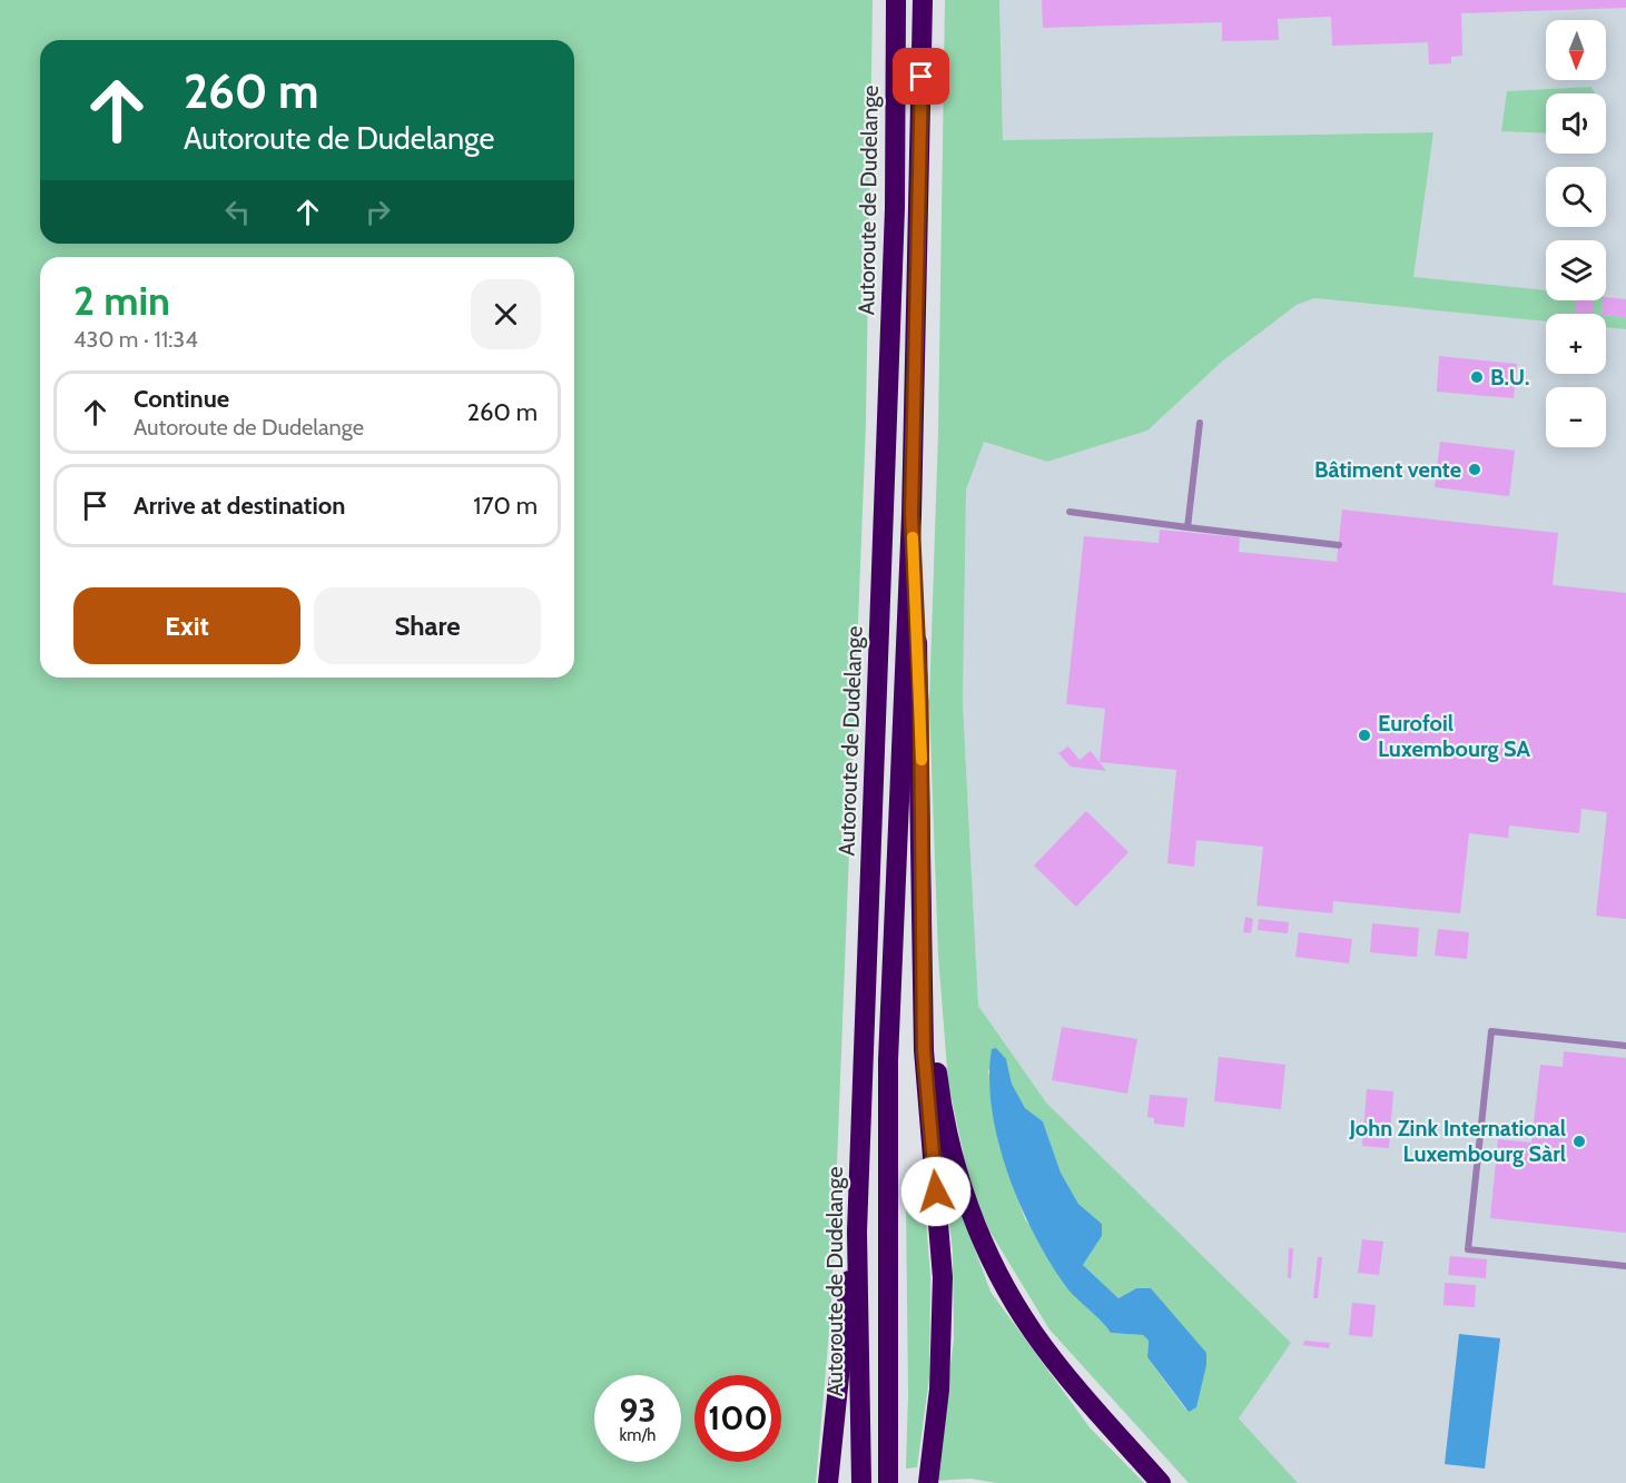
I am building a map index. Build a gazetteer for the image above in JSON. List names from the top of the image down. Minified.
{"streets":{"highway":["Autoroute de Dudelange"]},"places":["B.U.","Bâtiment vente","Eurofoil Luxembourg SA","John Zink International Luxembourg Sàrl"],"north":"bottom","page":{"map_buttons":["+","−"],"turn":["260 m","Autoroute de Dudelange"],"heading":["2 min","430 m · 11:34"],"list":[{"name":"Continue","note":"Autoroute de Dudelange","value":"260 m"},{"name":"Arrive at destination","value":"170 m"}],"buttons":["Exit","Share"],"speed":"93 km/h","limit":"100"}}
